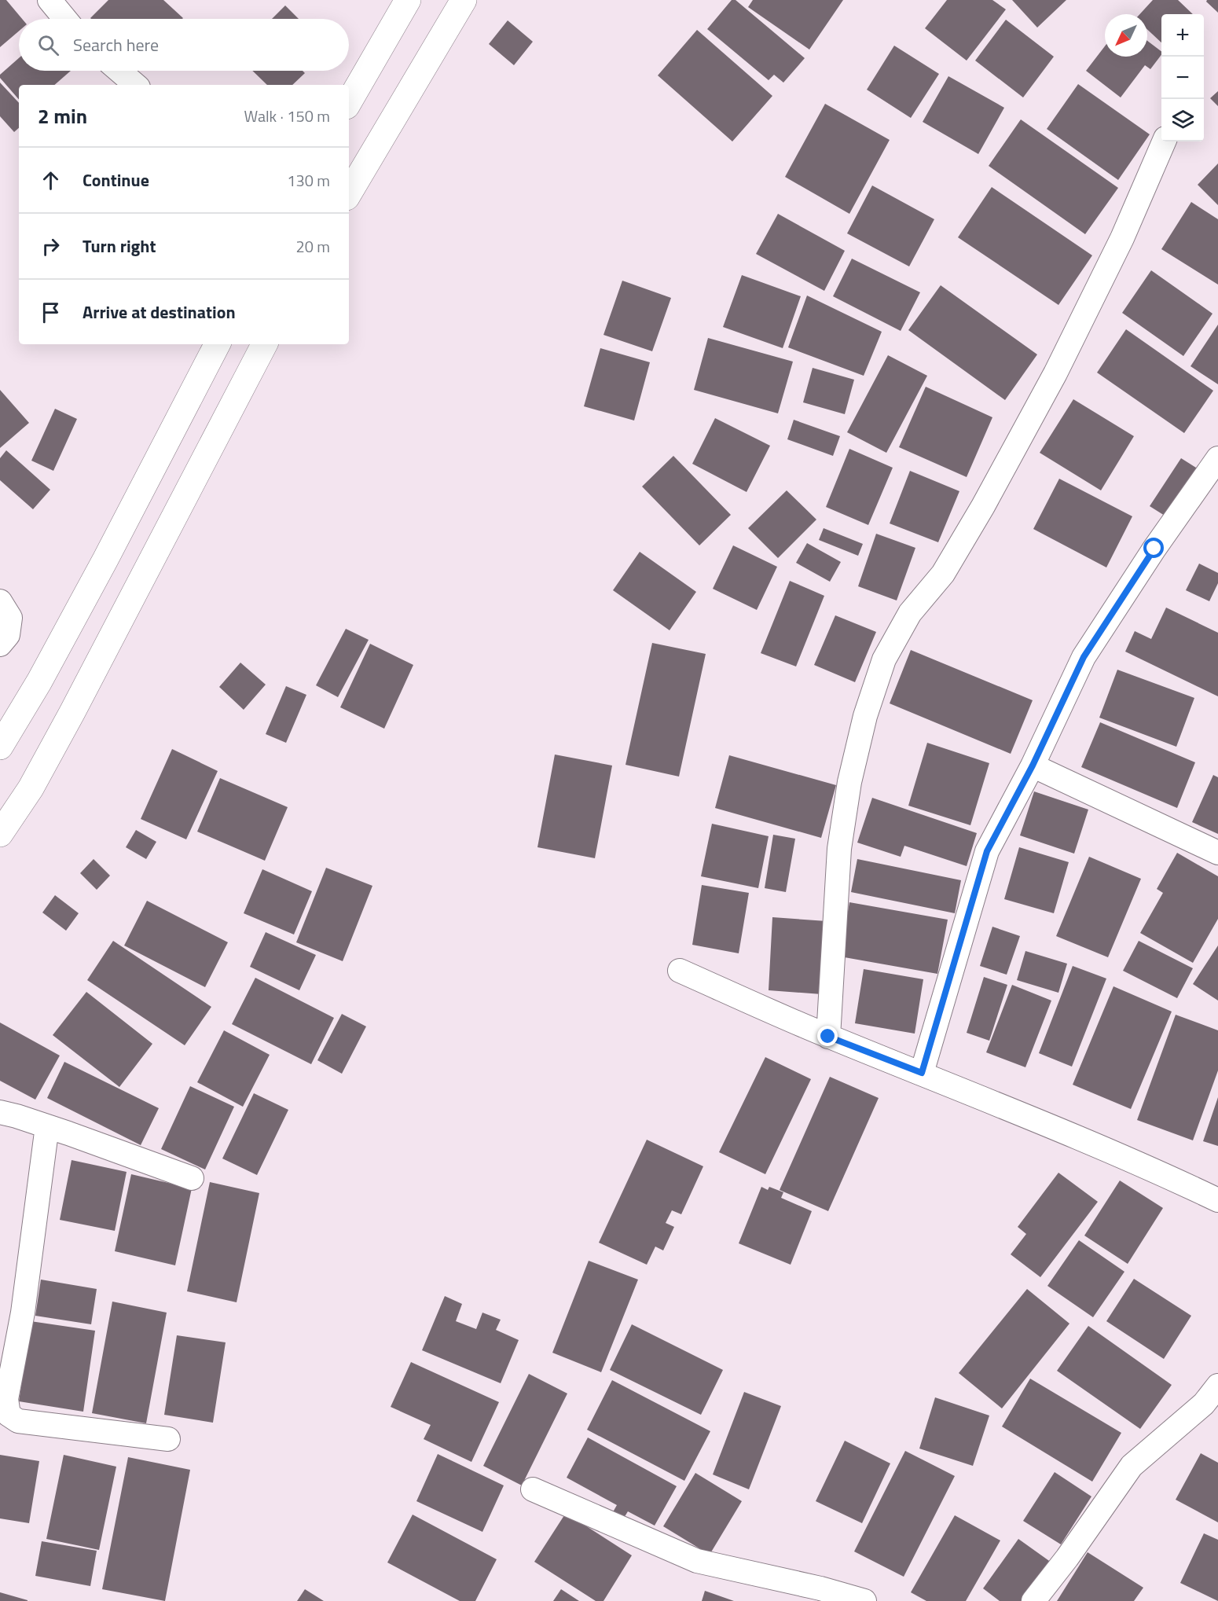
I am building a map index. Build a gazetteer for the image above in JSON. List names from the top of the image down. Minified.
{"north":"bottom left","page":{"map_buttons":["+","−"],"search":"Search here","heading":["2 min","Walk · 150 m"],"list":[["Continue","130 m"],["Turn right","20 m"],"Arrive at destination"]}}
